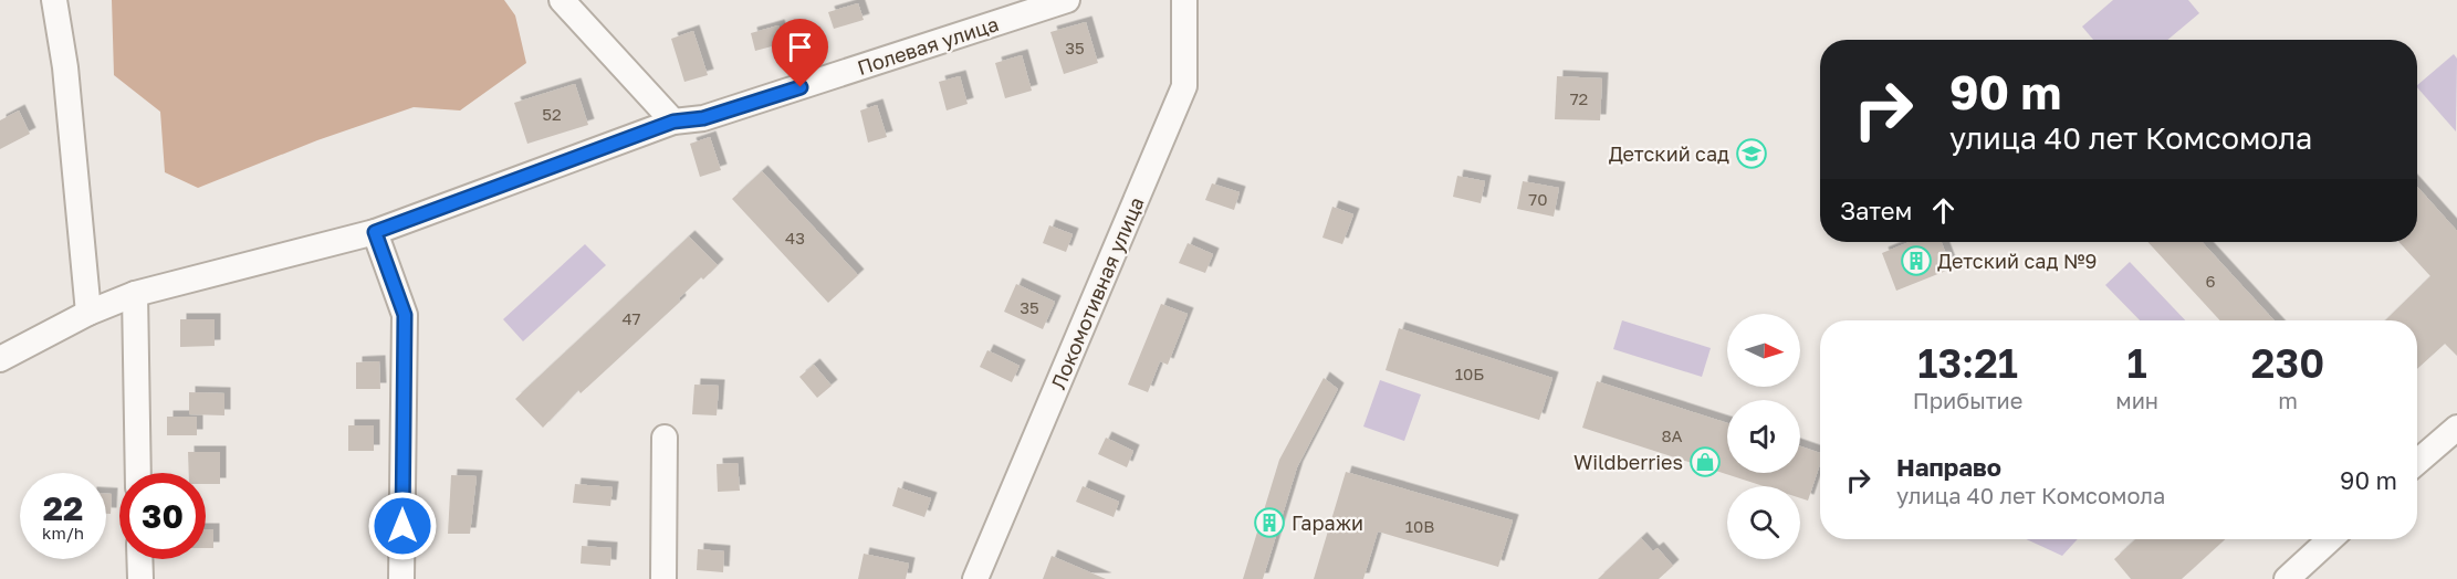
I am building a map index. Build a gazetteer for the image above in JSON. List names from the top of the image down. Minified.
{"streets":{"street":["Полевая улица","Локомотивная улица"]},"places":{"school or university":["Детский сад"],"building":["Детский сад №9","Гаражи"],"shop":["Wildberries"]},"house_numbers":["35","72","52","70","43","6","35","47","10Б","8А","10В"],"north":"right","page":{"turn":["90 m","улица 40 лет Комсомола"],"then":"Затем","eta":["13:21","Прибытие","1","мин","230","m"],"list":[{"name":"Направо","note":"улица 40 лет Комсомола","value":"90 m"}],"speed":"22 km/h","limit":"30"}}
